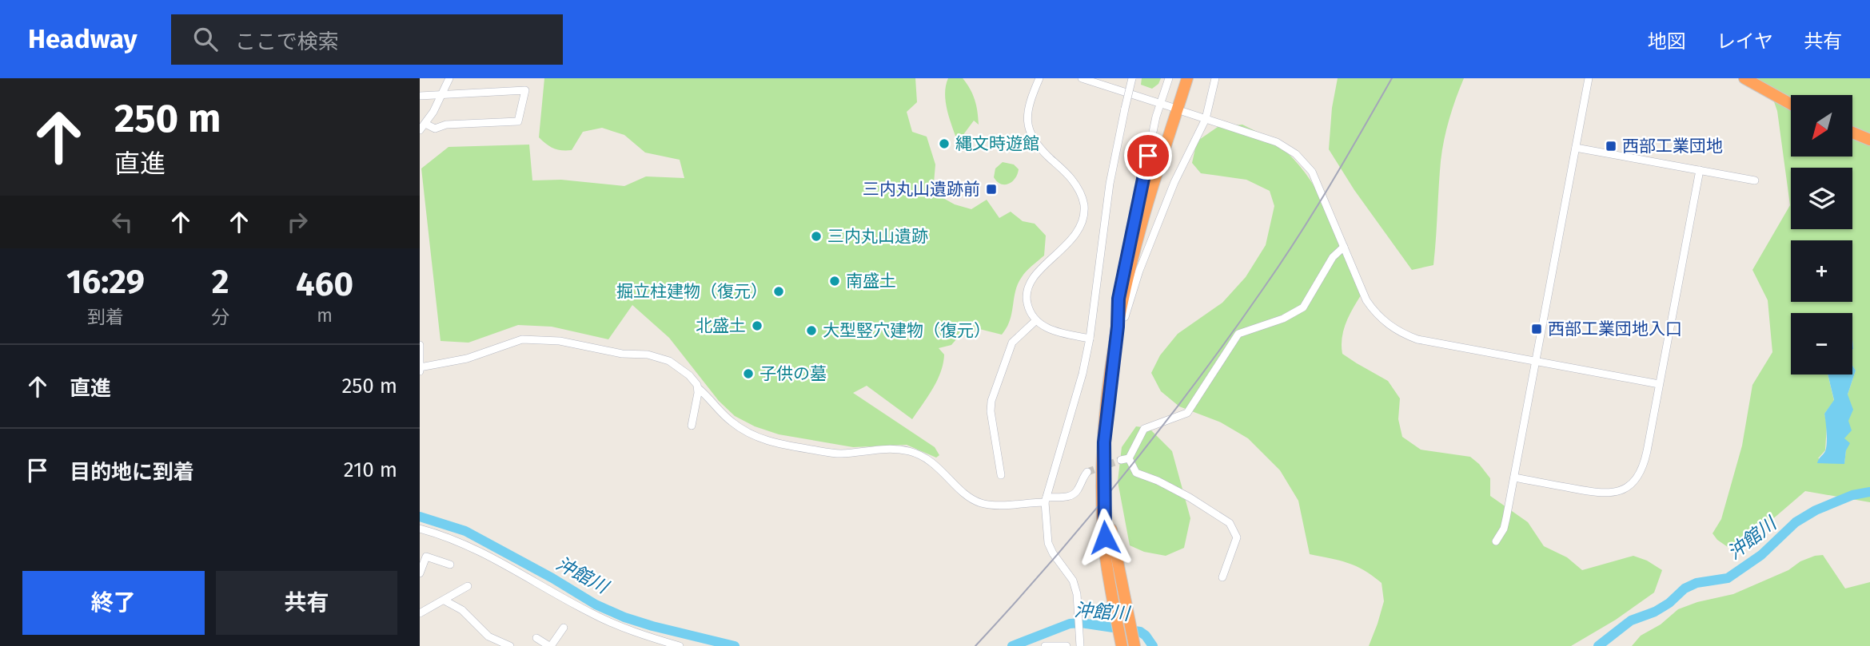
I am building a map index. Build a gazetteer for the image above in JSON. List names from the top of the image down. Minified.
{"water":["沖館川"],"places":{"other":["縄文時遊館","三内丸山遺跡","南盛土","掘立柱建物（復元）","北盛土","大型竪穴建物（復元）","子供の墓"],"transit":["西部工業団地","三内丸山遺跡前","西部工業団地入口"]},"north":"bottom left","page":{"header":"Headway","search":"ここで検索","nav":["地図","レイヤ","共有"],"turn":["250 m","直進"],"map_buttons":["+","−"],"eta":["16:29","到着","2","分","460","m"],"list":[{"name":"直進","value":"250 m"},{"name":"目的地に到着","value":"210 m"}],"buttons":["終了","共有"]}}
